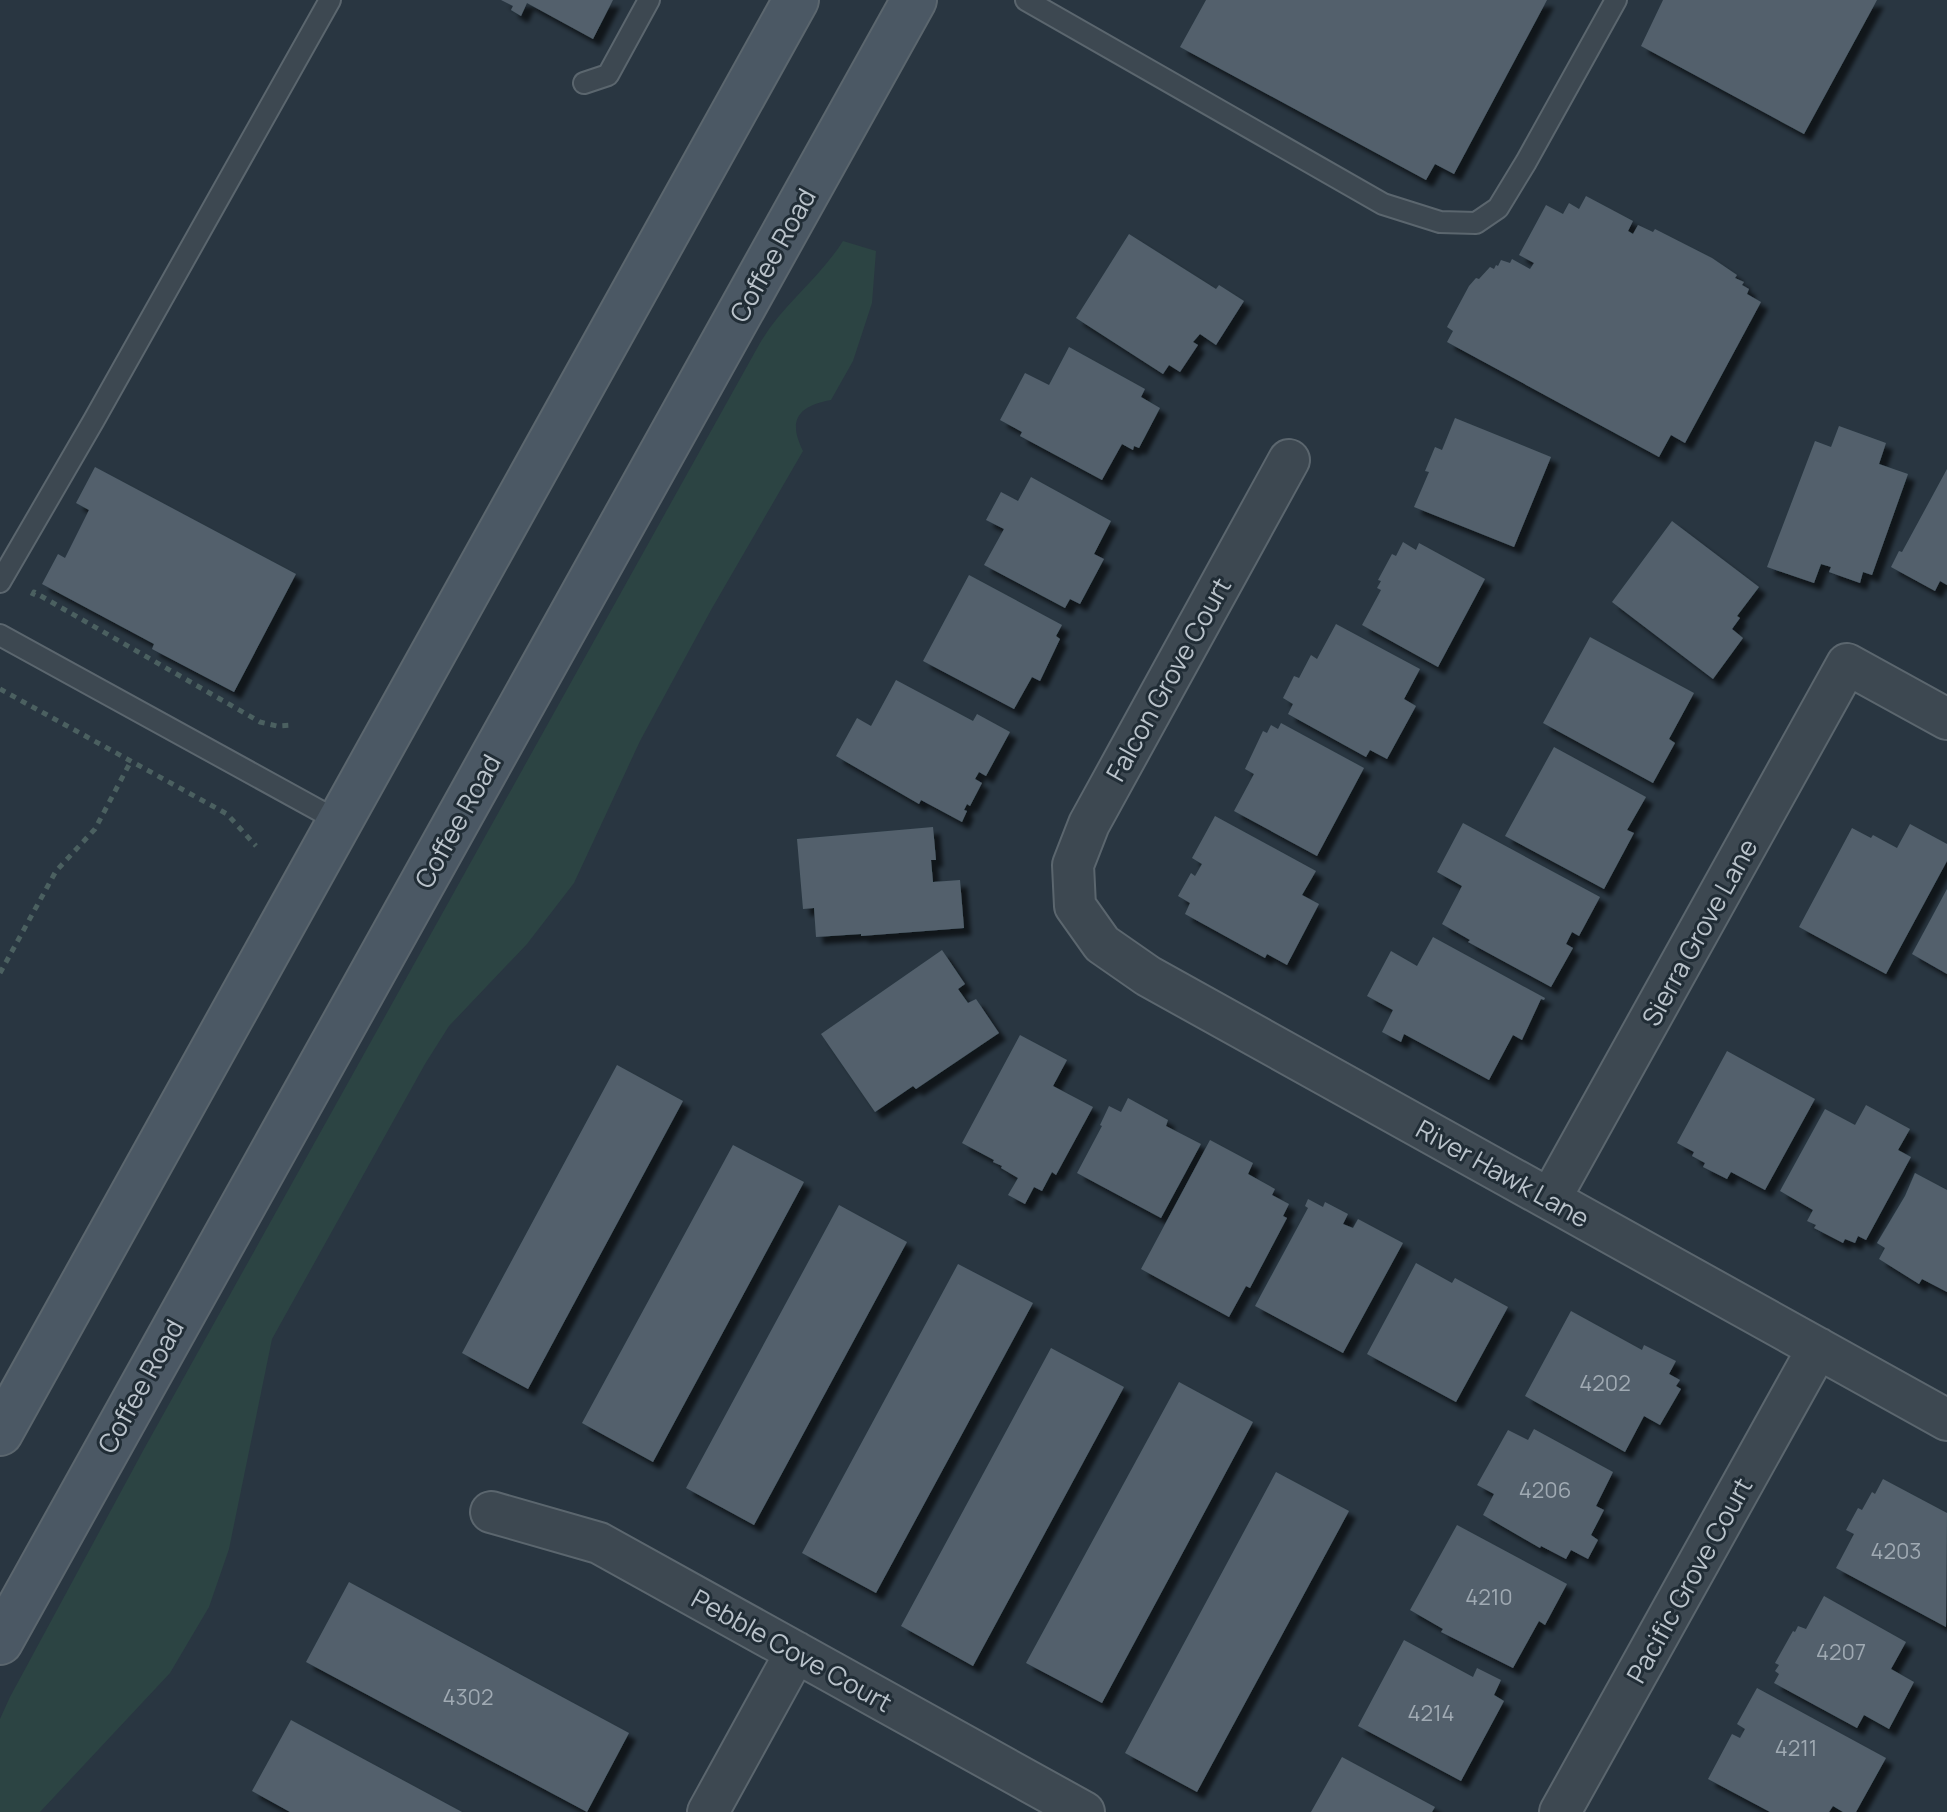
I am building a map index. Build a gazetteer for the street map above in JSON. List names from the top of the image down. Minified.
{"streets":{"main road":["Coffee Road"],"street":["Falcon Grove Court","Sierra Grove Lane","River Hawk Lane","Pacific Grove Court","Pebble Cove Court"]},"crossings":[["Falcon Grove Court","River Hawk Lane"],["Sierra Grove Lane","River Hawk Lane"],["River Hawk Lane","Pacific Grove Court"]],"house_numbers":["4202","4206","4203","4210","4207","4302","4214","4211"]}
